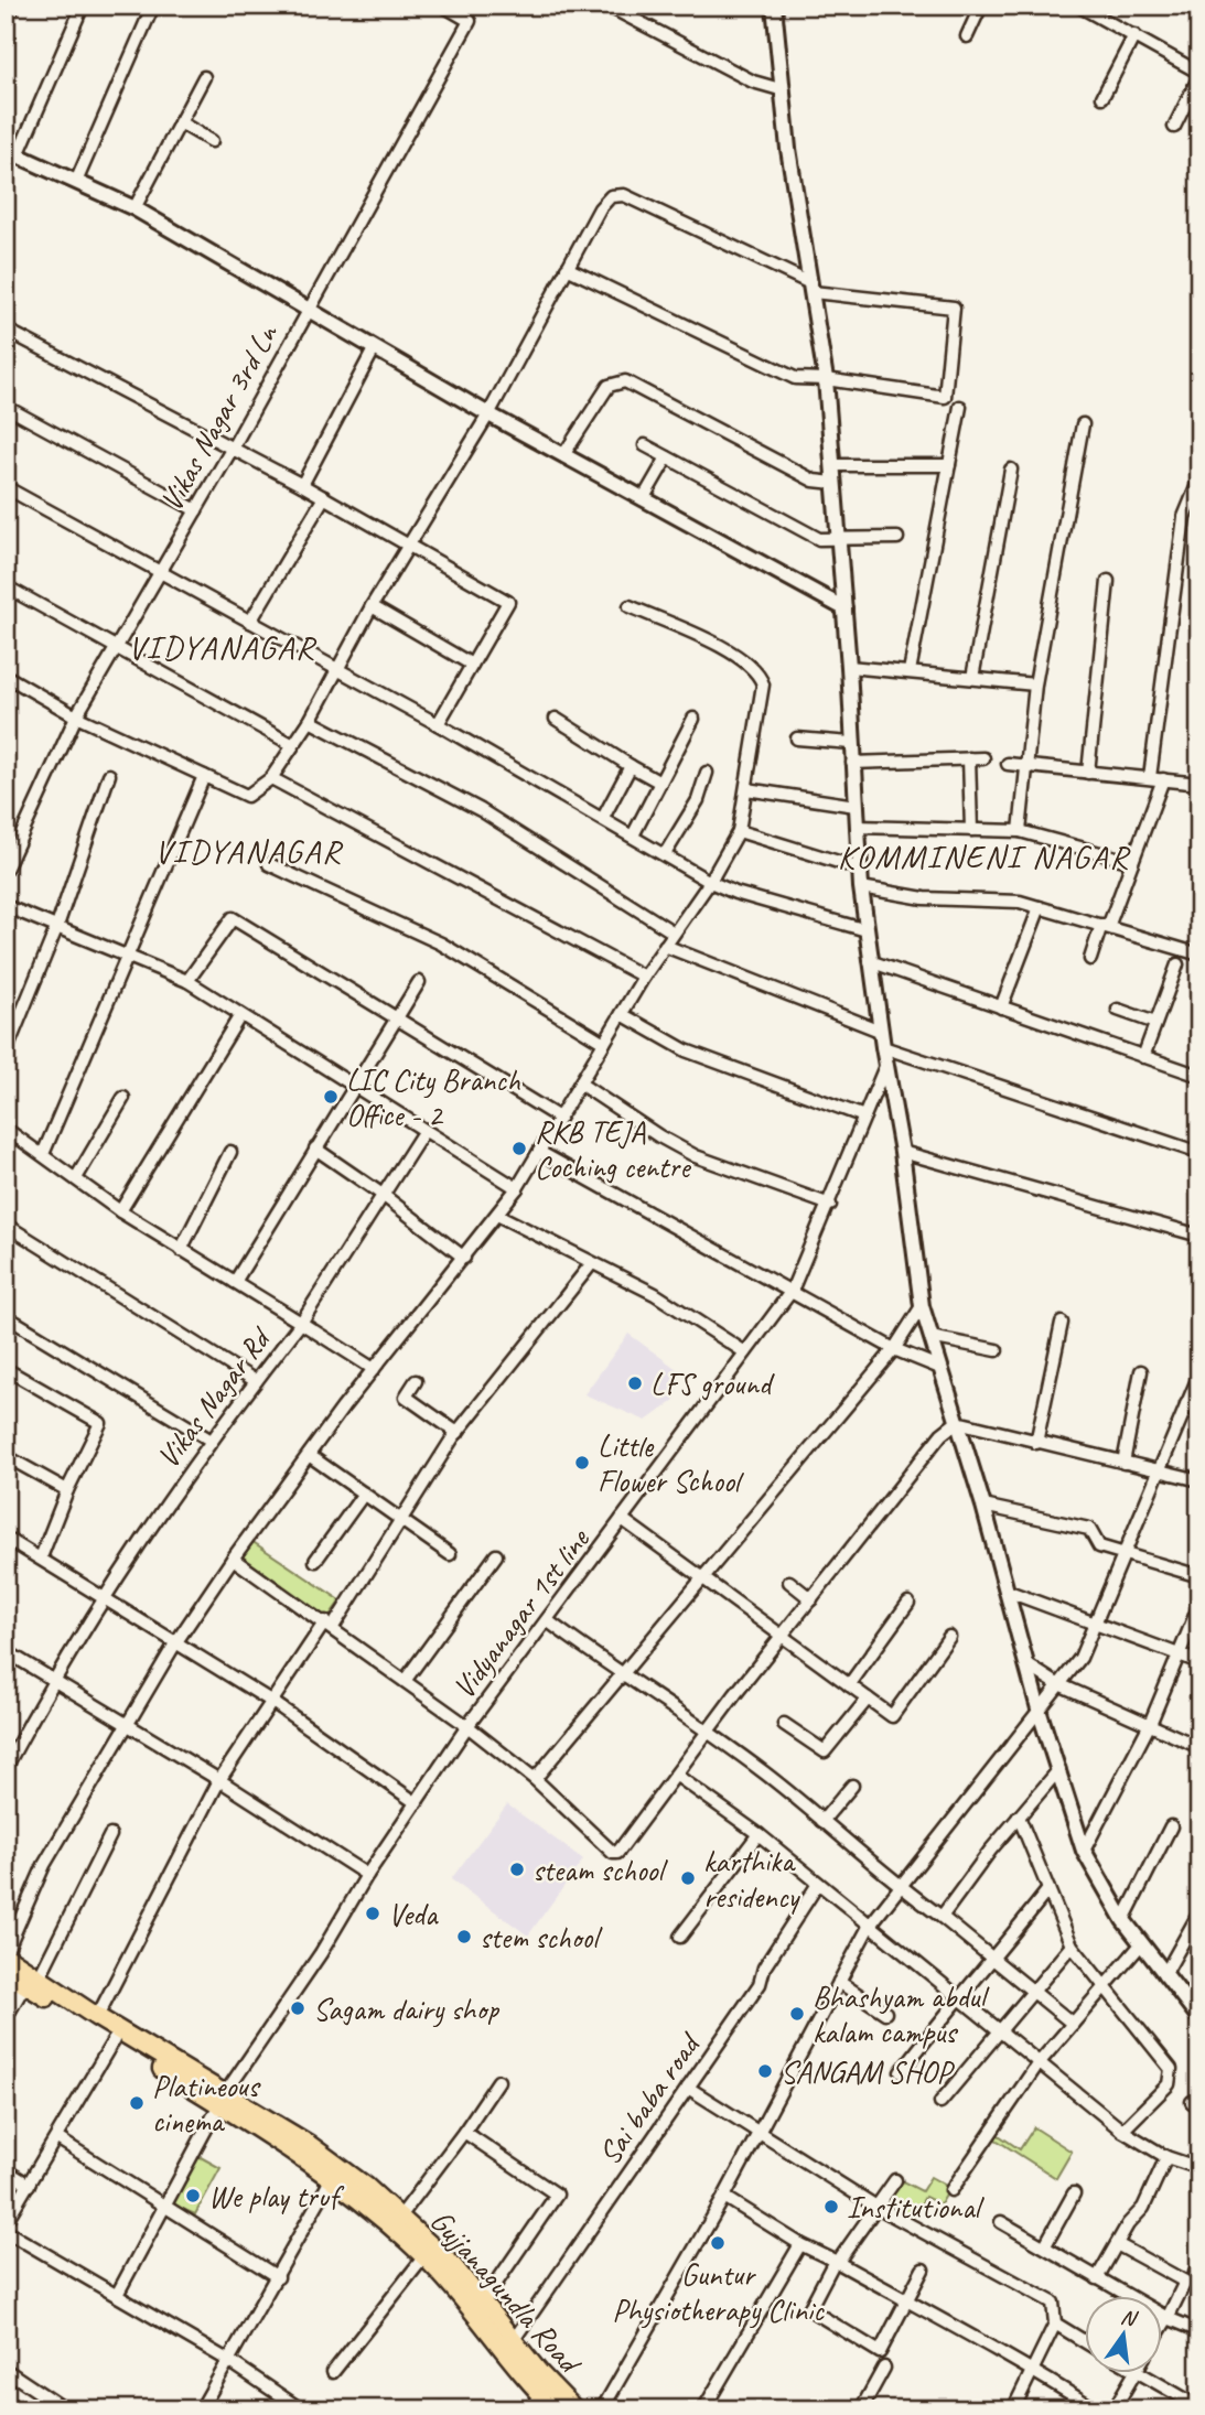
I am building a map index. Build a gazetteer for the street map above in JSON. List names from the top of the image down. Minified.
{"streets":{"main road":["Gujjanagundla Road"],"street":["Vikas Nagar 3rd Ln","Vikas Nagar Rd","Vidyanagar 1st line","Sai baba road"]},"crossings":[["Vidyanagar 1st line","Gujjanagundla Road"],["Sai baba road","Gujjanagundla Road"]],"districts":["VIDYANAGAR","VIDYANAGAR","KOMMINENI NAGAR"],"places":["LIC City Branch Office - 2","RKB TEJA Coching centre","LFS ground","Little Flower School","steam school","karthika residency","Veda","stem school","Sagam dairy shop","Bhashyam abdul kalam campus","SANGAM SHOP","Platineous cinema","We play truf","Institutional","Guntur Physiotherapy Clinic"],"north":"top"}
